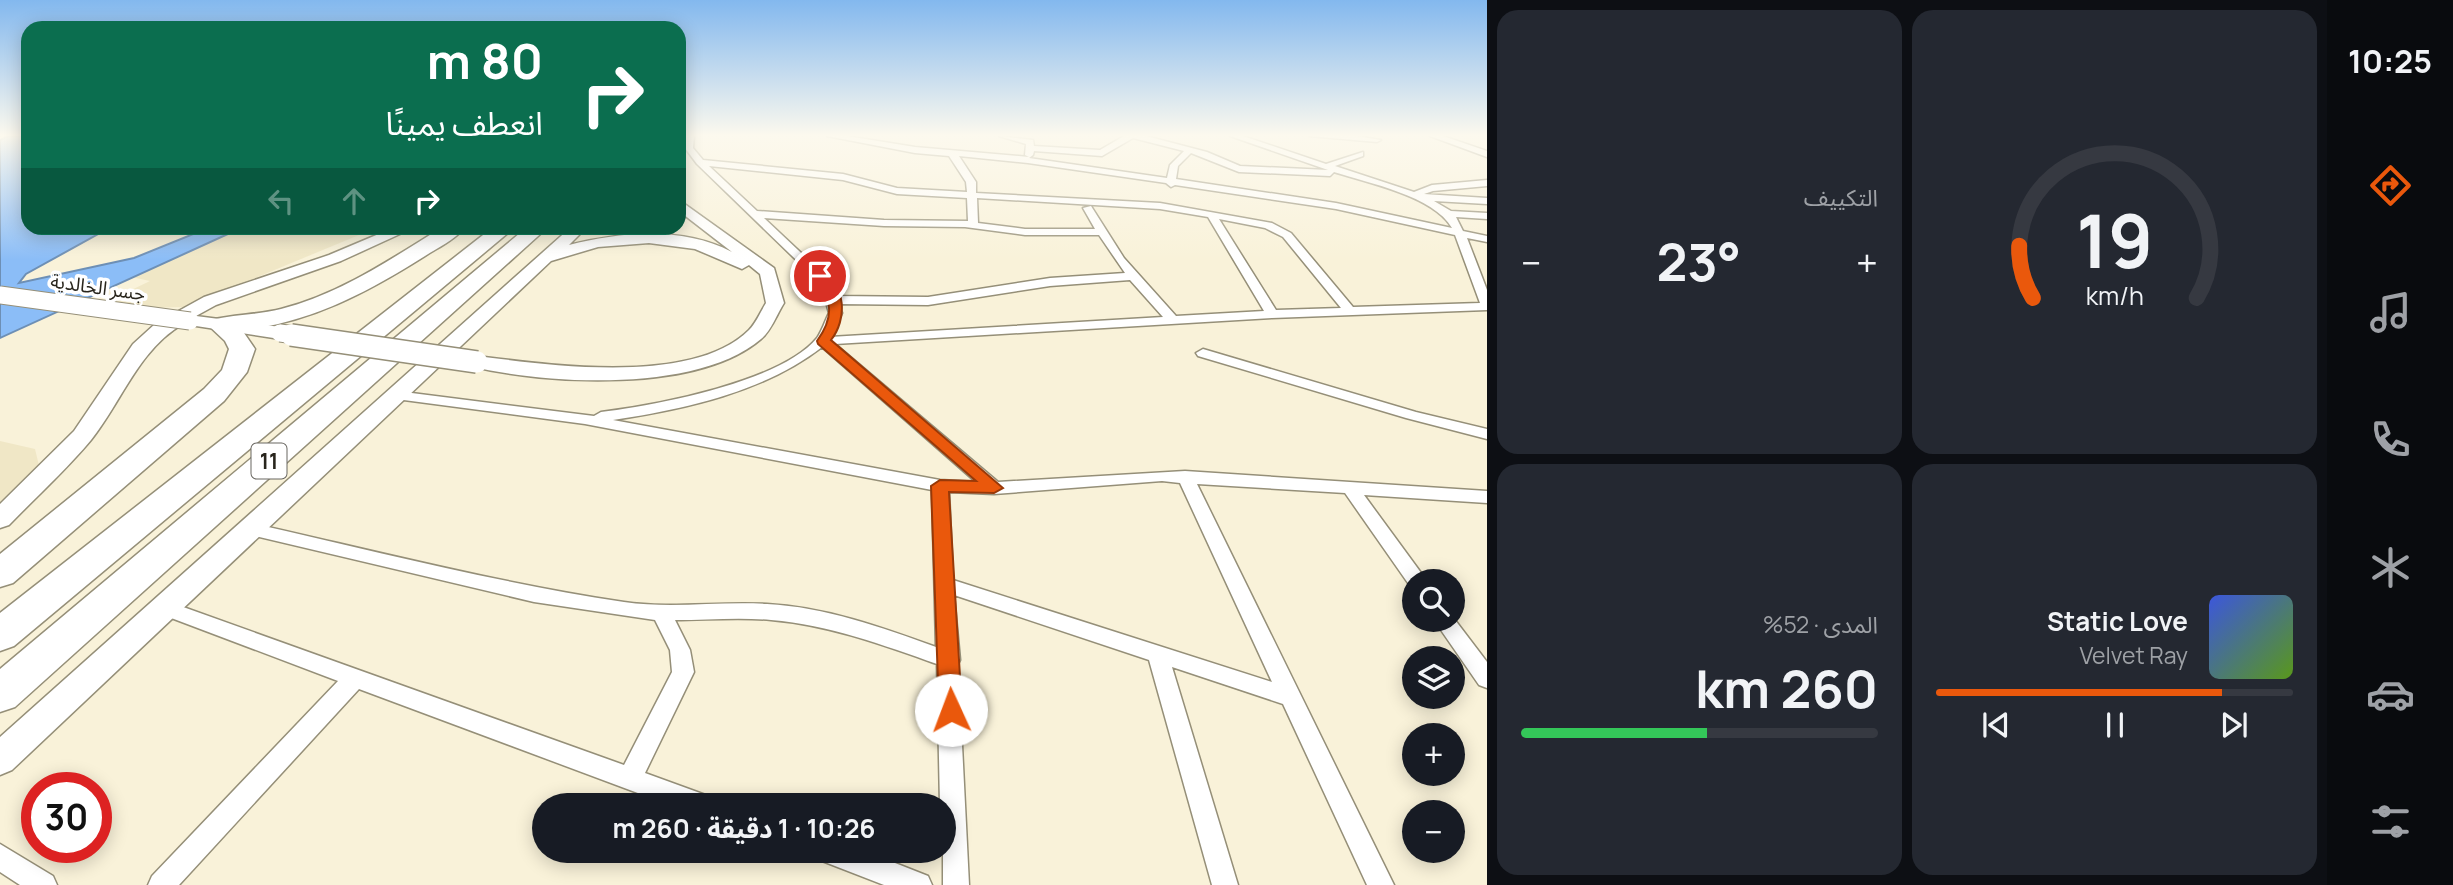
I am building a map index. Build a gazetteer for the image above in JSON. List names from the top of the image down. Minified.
{"streets":{"highway":["11"],"main road":["جسر الخالدية"]},"page":{"tabs":"10:25","tile":["التكييف",["المدى · 52%","260 km"]],"turn":["80 m","انعطف يمينًا"],"heat":["−","23°","+"],"map_buttons":["+","−"],"song":["Static Love","Velvet Ray"],"limit":"30","trip":"10:26 · 1 دقيقة · 260 m","gauge":["19","km/h"]}}
